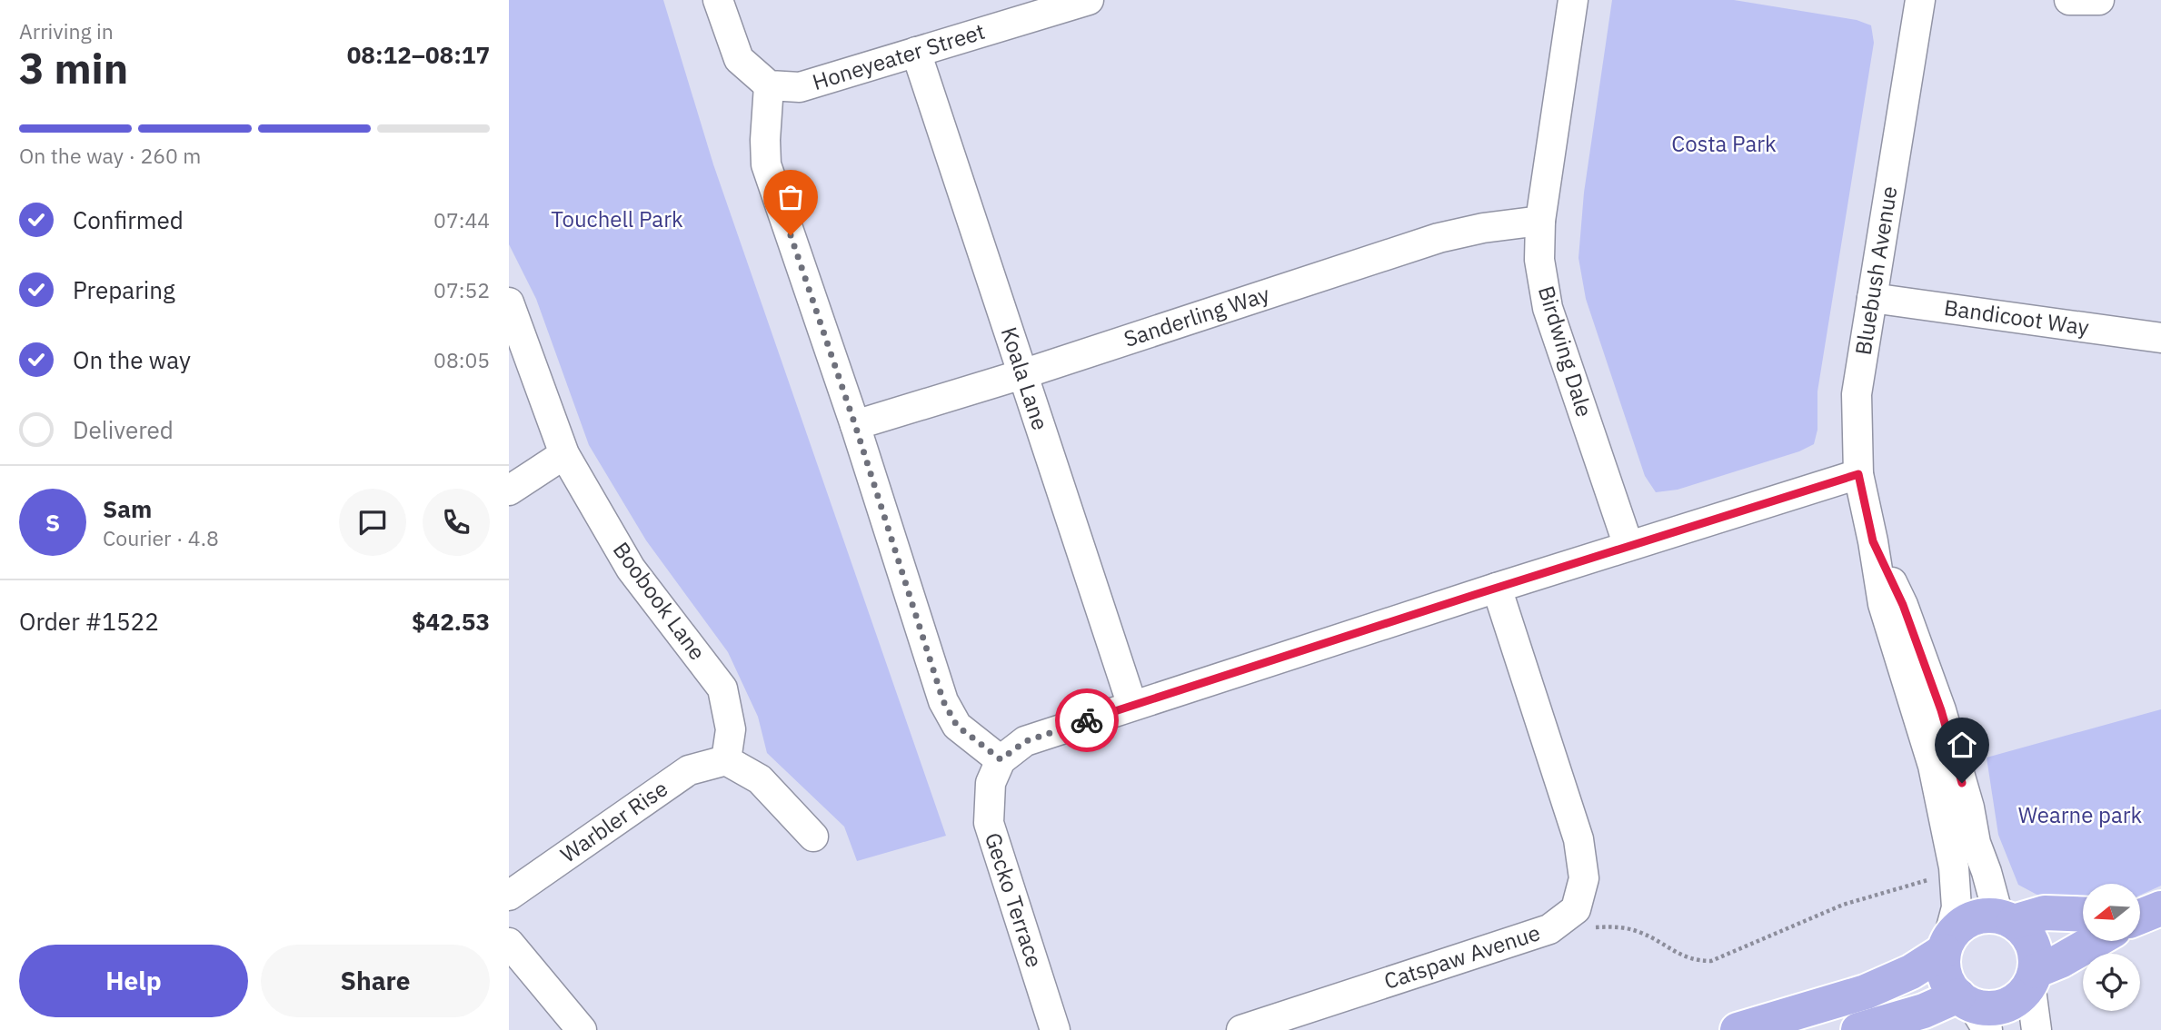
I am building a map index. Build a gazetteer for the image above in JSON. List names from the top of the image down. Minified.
{"streets":{"street":["Honeyeater Street","Bluebush Avenue","Sanderling Way","Bandicoot Way","Birdwing Dale","Koala Lane","Boobook Lane","Warbler Rise","Gecko Terrace","Catspaw Avenue"]},"crossings":[["Honeyeater Street","Koala Lane"],["Bluebush Avenue","Bandicoot Way"],["Sanderling Way","Birdwing Dale"],["Sanderling Way","Koala Lane"],["Boobook Lane","Warbler Rise"]],"parks":["Costa Park","Touchell Park","Wearne park"],"north":"left","page":{"heading":["3 min","Arriving in","08:12–08:17"],"panel":["Sam","Courier · 4.8","Order #1522","$42.53"],"bar":"On the way · 260 m","list":[["Confirmed","07:44"],["Preparing","07:52"],["On the way","08:05"],"Delivered"],"round":"S","buttons":["Help","Share"]}}
